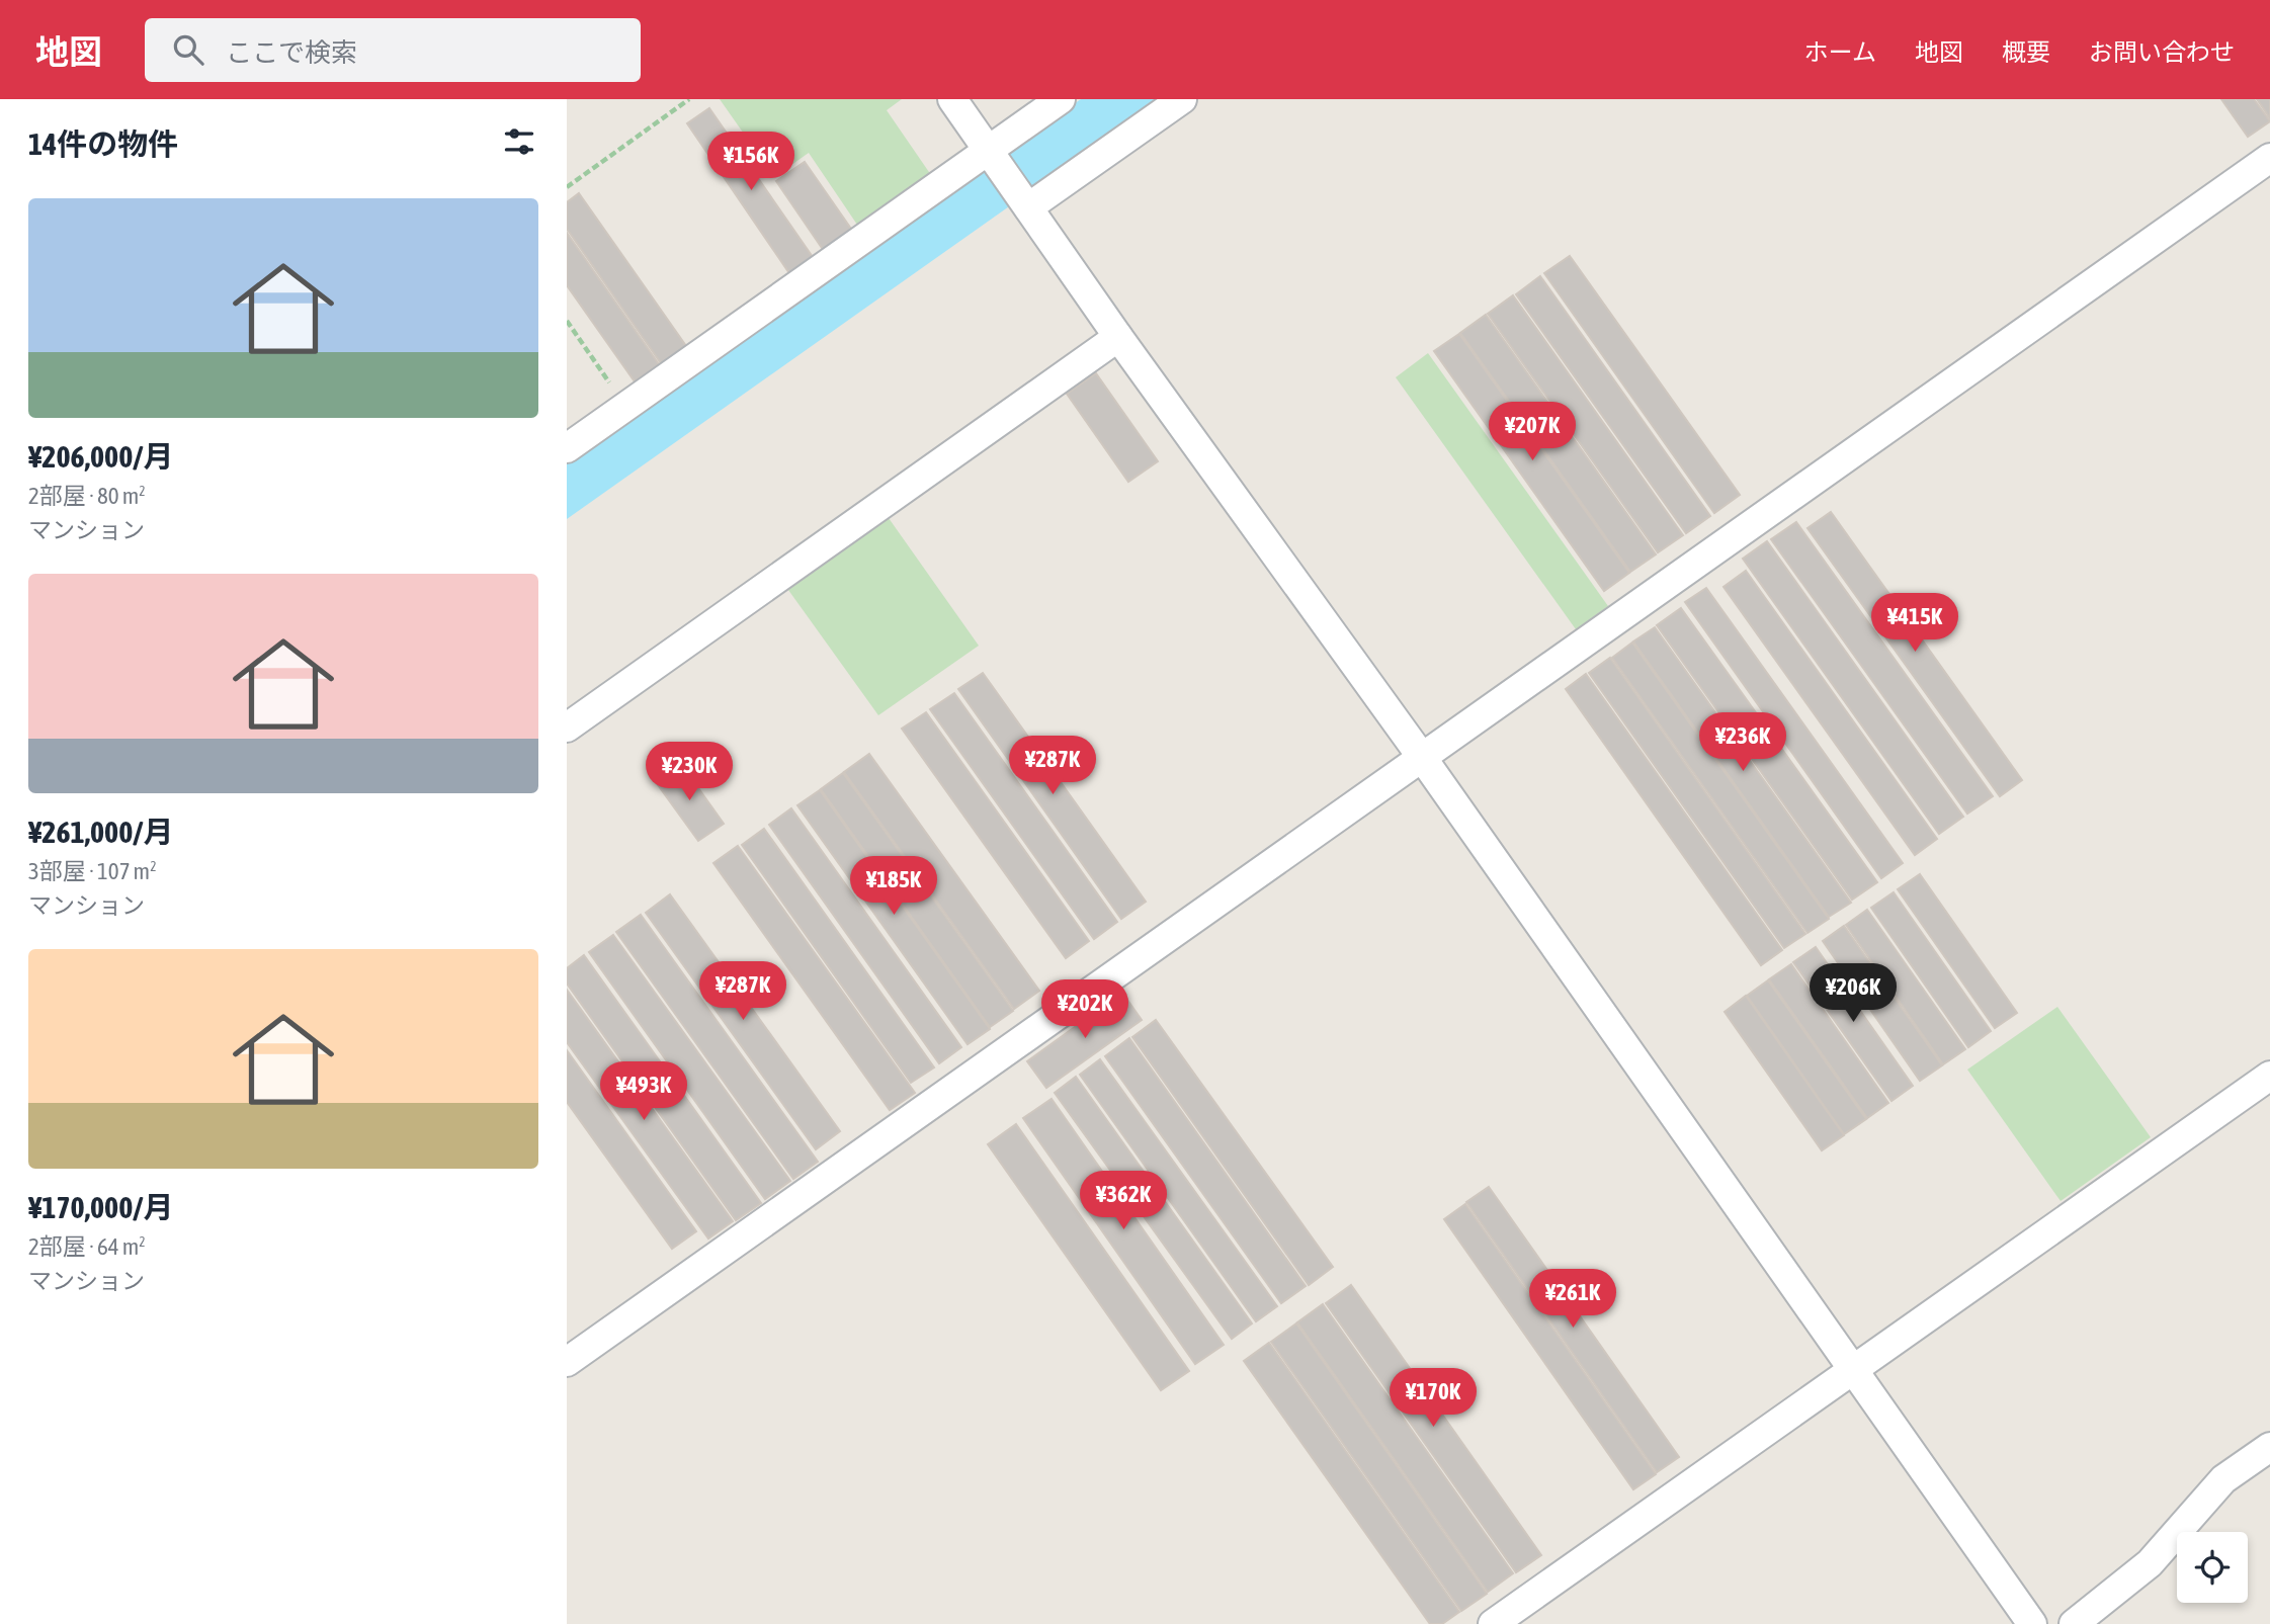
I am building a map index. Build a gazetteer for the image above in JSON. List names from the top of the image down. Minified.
{"page":{"header":"地図","search":"ここで検索","nav":["ホーム","地図","概要","お問い合わせ"],"heading":"14件の物件","price":["¥156K","¥207K","¥415K","¥236K","¥287K","¥230K","¥185K","¥287K","¥206K","¥202K","¥493K","¥362K","¥261K","¥170K"],"list":[{"name":"¥206,000/月","note":"2部屋 · 80 m² · マンション"},{"name":"¥261,000/月","note":"3部屋 · 107 m² · マンション"},{"name":"¥170,000/月","note":"2部屋 · 64 m² · マンション"}]}}
